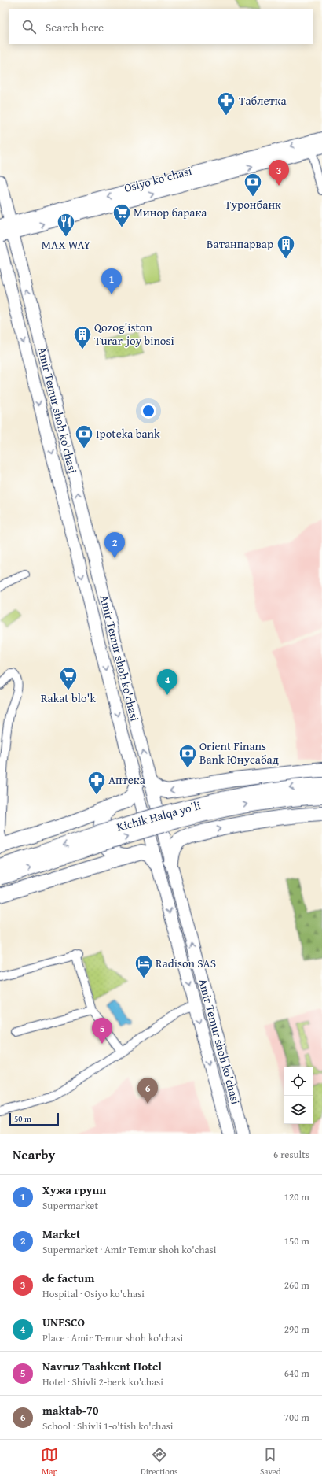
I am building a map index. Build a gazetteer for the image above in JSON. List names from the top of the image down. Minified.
{"streets":{"highway":["Kichik Halqa yo'li"],"main road":["Osiyo ko'chasi","Amir Temur shoh ko'chasi"]},"crossings":[["Osiyo ko'chasi","Amir Temur shoh ko'chasi"]],"places":{"pharmacy":["Таблетка","Аптека"],"bank":["Туронбанк","Ipoteka bank","Orient Finans Bank Юнусабад"],"supermarket":["Минор барака","Rakat blo'k"],"restaurant":["MAX WAY"],"building":["Ватанпарвар","Qozog'iston Turar-joy binosi"],"hotel":["Radison SAS"]},"scale_bar":"50 m","page":{"search":"Search here","pins":["3","1","2","4","5","6"],"scale":"50 m","heading":["Nearby","6 results"],"list":[{"mark":"1","name":"Хужа групп","note":"Supermarket","value":"120 m"},{"mark":"2","name":"Market","note":"Supermarket · Amir Temur shoh ko'chasi","value":"150 m"},{"mark":"3","name":"de factum","note":"Hospital · Osiyo ko'chasi","value":"260 m"},{"mark":"4","name":"UNESCO","note":"Place · Amir Temur shoh ko'chasi","value":"290 m"},{"mark":"5","name":"Navruz Tashkent Hotel","note":"Hotel · Shivli 2-berk ko'chasi","value":"640 m"},{"mark":"6","name":"maktab-70","note":"School · Shivli 1-o'tish ko'chasi","value":"700 m"}],"nav":["Map","Directions","Saved"]}}
